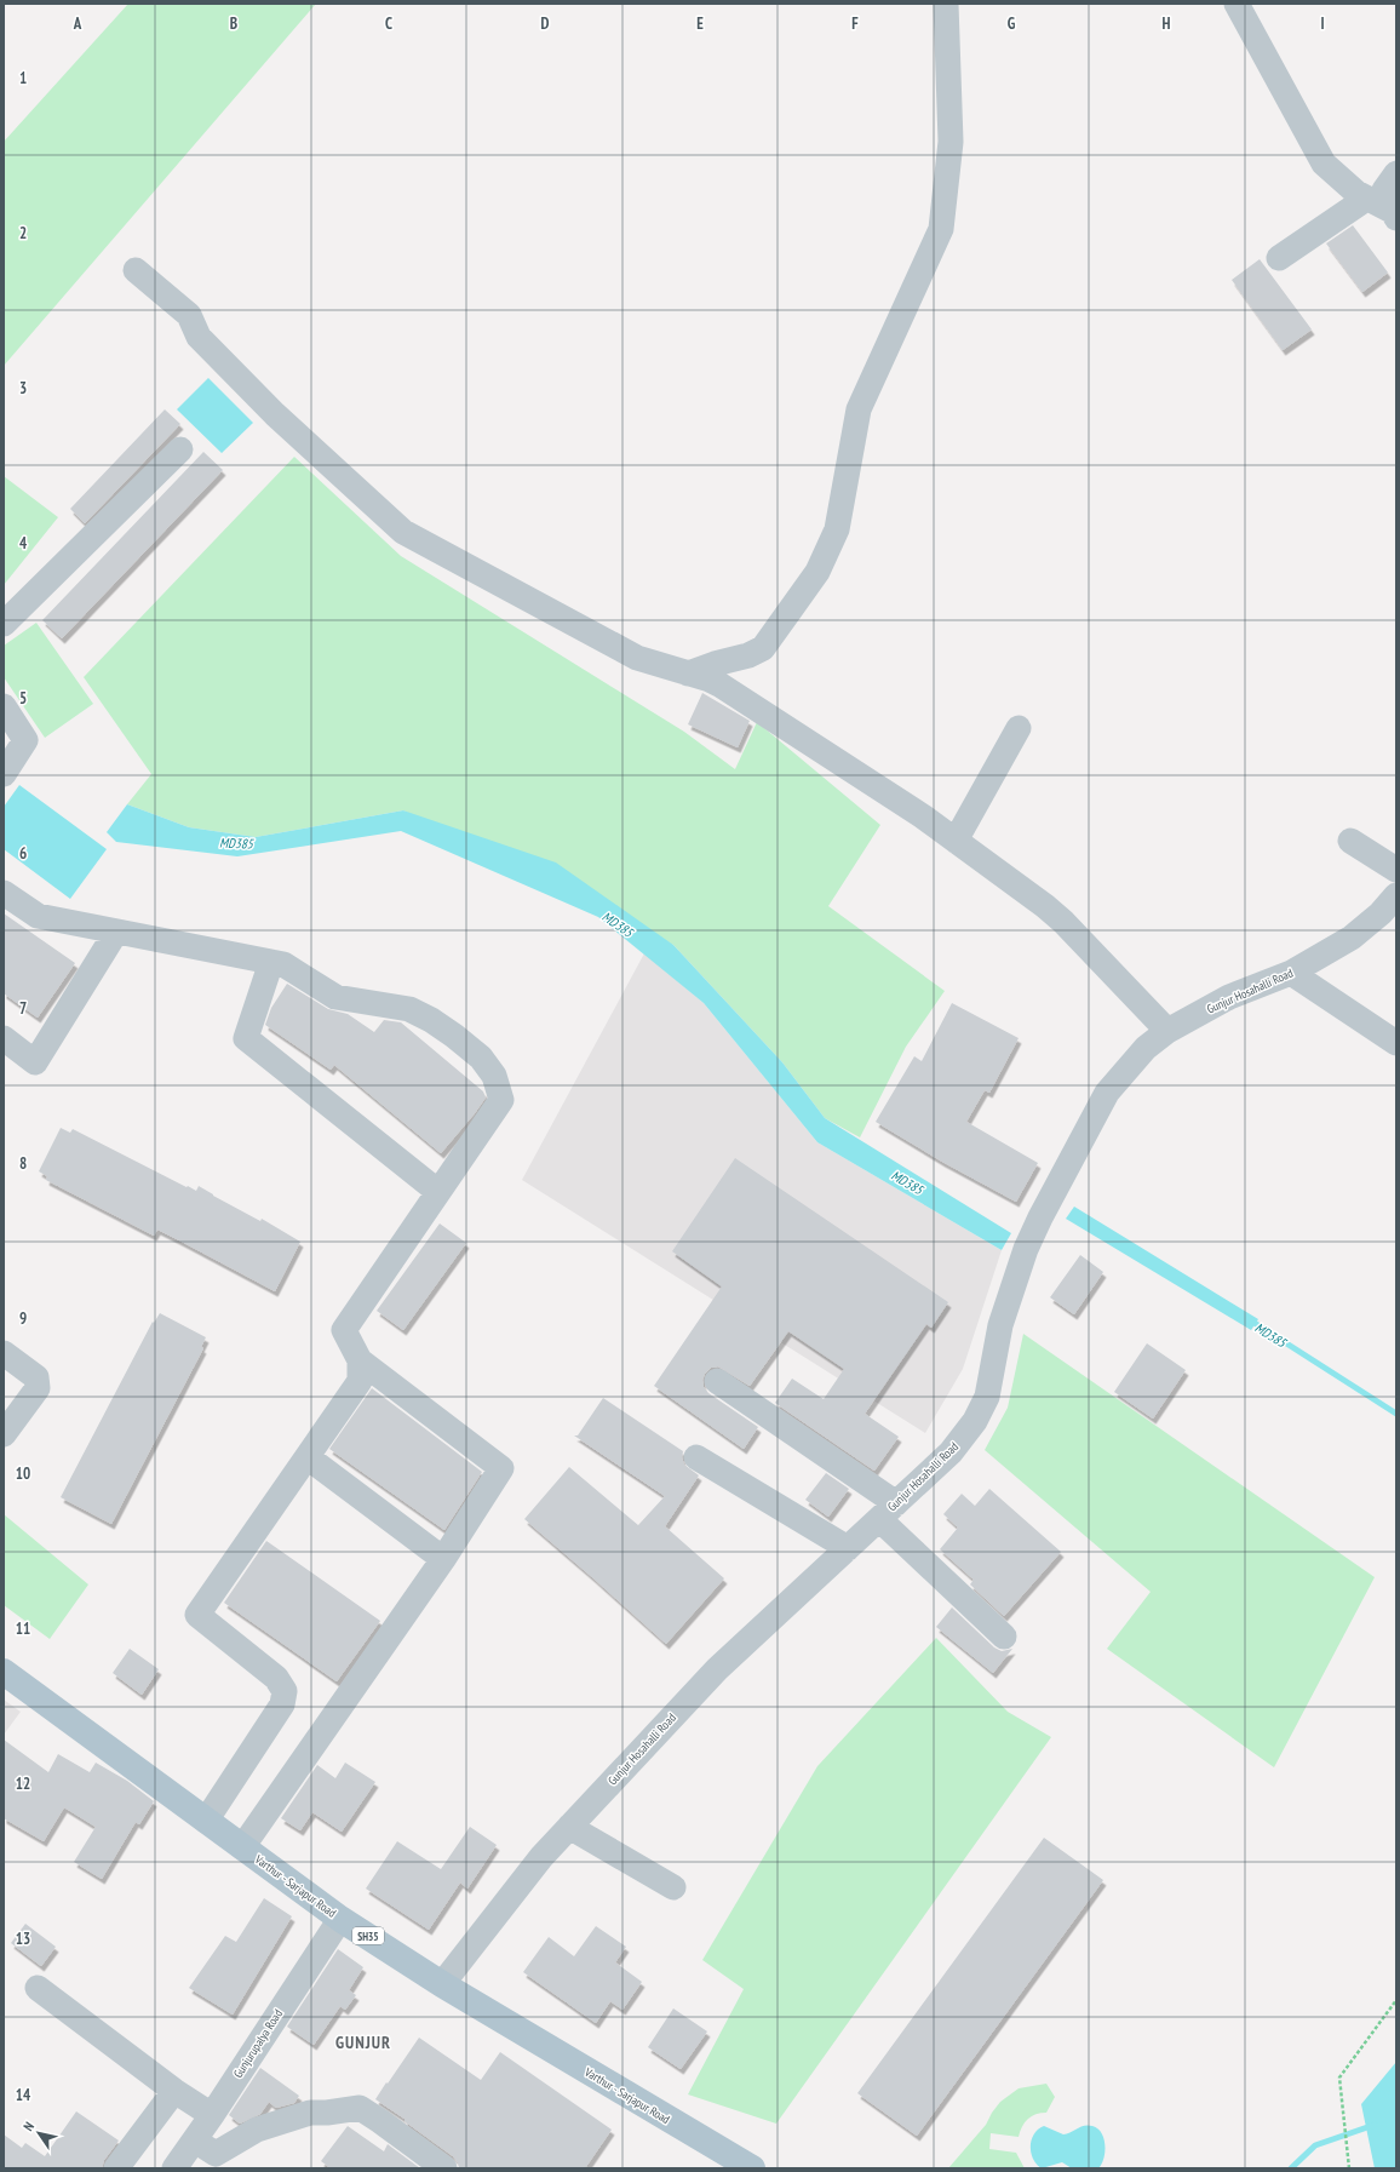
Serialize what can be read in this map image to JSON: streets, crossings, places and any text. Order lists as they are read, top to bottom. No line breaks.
{"streets":{"main road":["Varthur - Sarjapur Road","SH35"],"street":["Gunjur Hosahalli Road","Gunjurupalya Road"]},"crossings":[["Gunjur Hosahalli Road","Varthur - Sarjapur Road"],["Varthur - Sarjapur Road","Gunjurupalya Road"]],"districts":["GUNJUR"],"water":["MD385"],"north":"top left","grid":{"columns":["A","B","C","D","E","F","G","H","I"],"rows":["1","2","3","4","5","6","7","8","9","10","11","12","13","14"]}}
